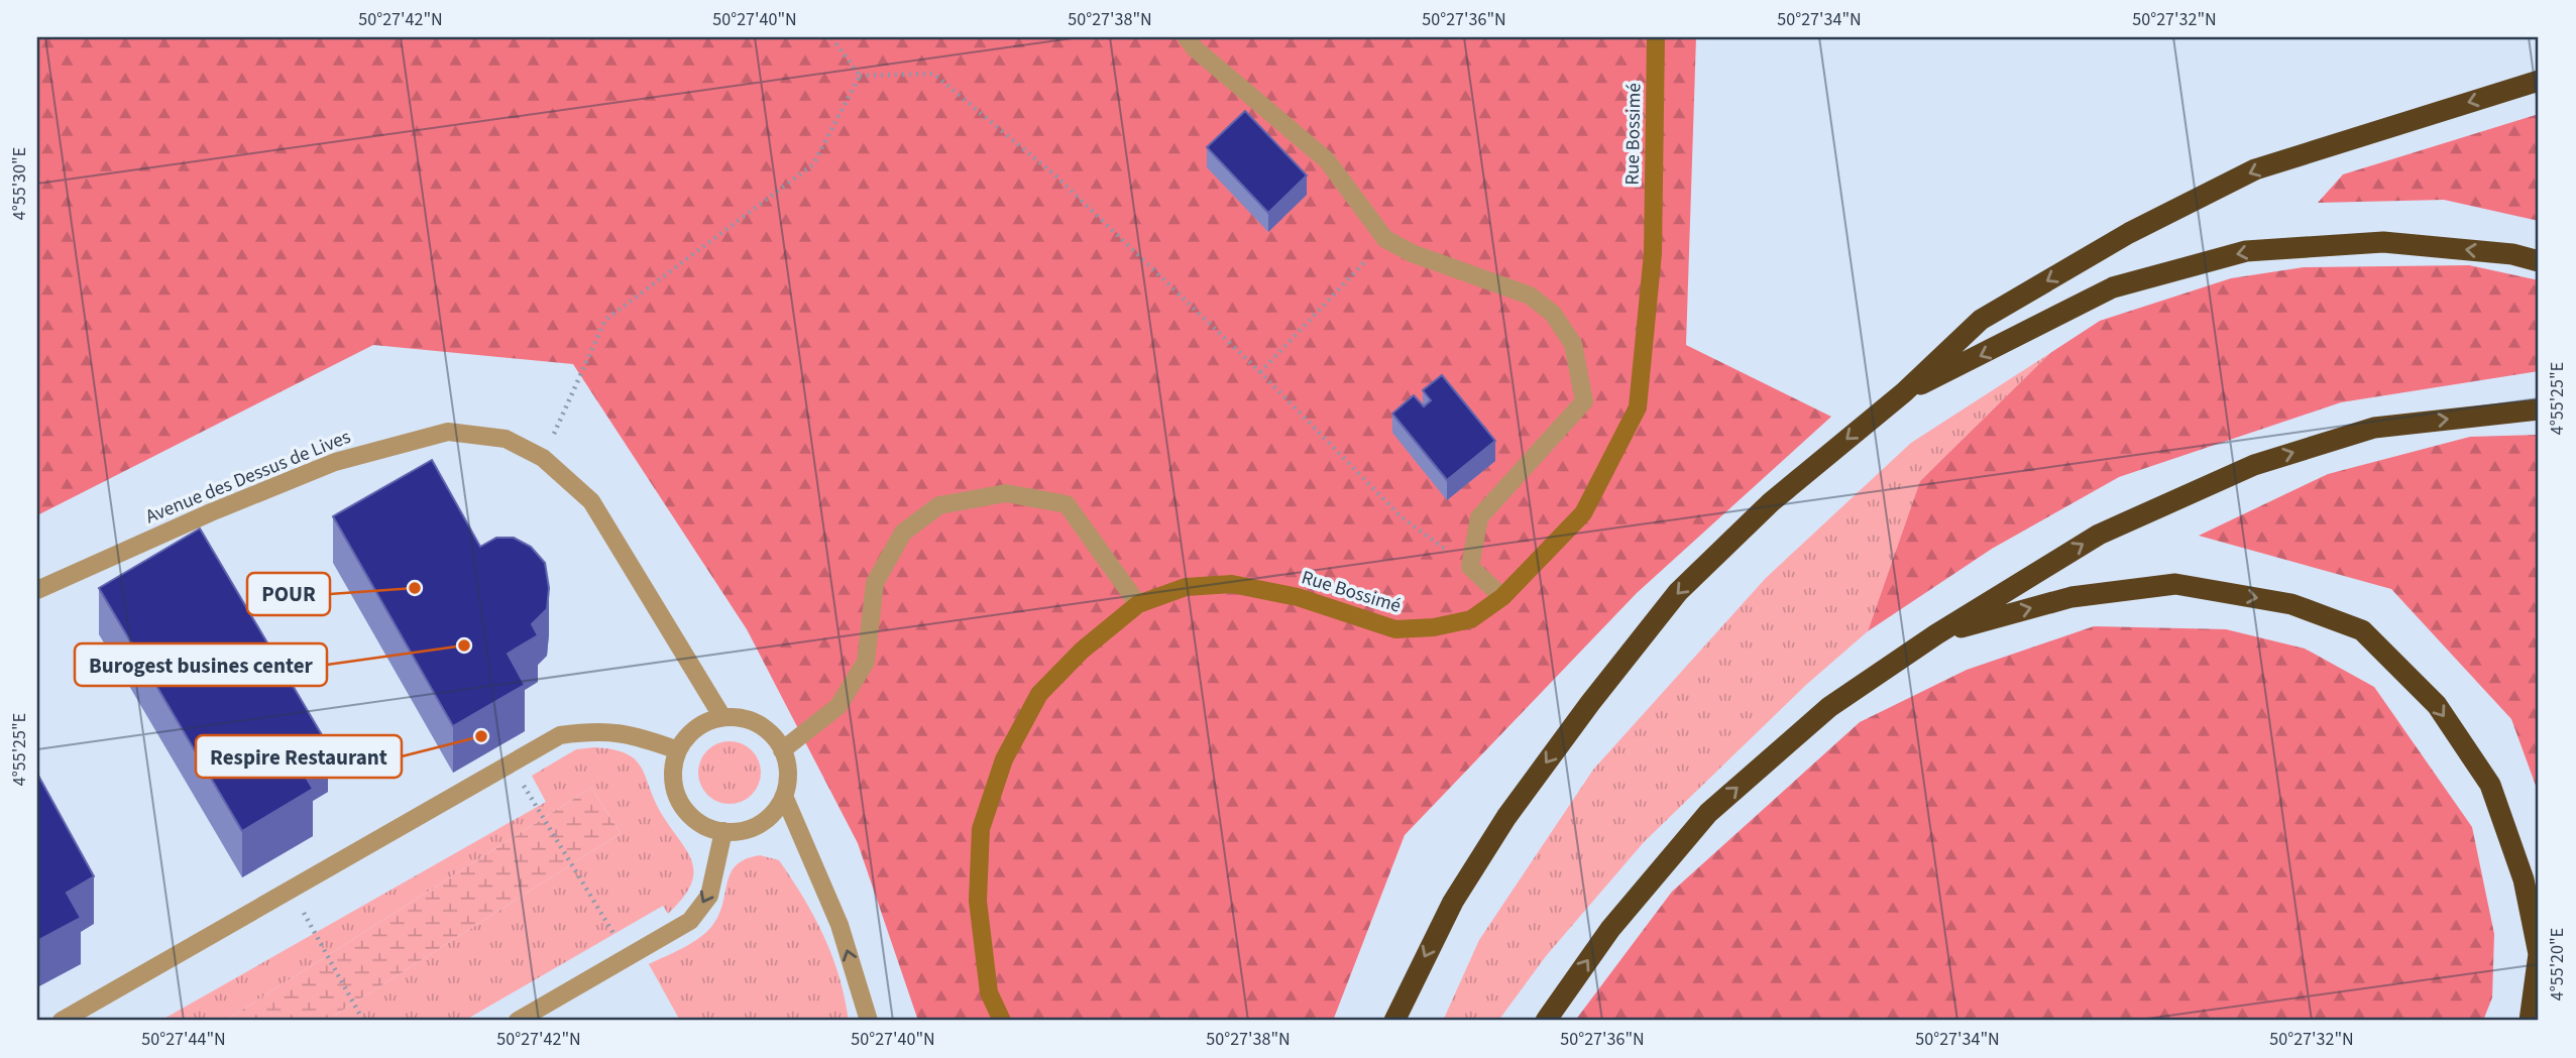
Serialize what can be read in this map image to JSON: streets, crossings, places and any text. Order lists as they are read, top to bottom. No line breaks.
{"streets":{"street":["Rue Bossimé","Avenue des Dessus de Lives"]},"places":["POUR","Burogest busines center","Respire Restaurant"],"coordinates":["50°27'42\"N","50°27'40\"N","50°27'38\"N","50°27'36\"N","50°27'34\"N","50°27'32\"N","4°55'30\"E","4°55'25\"E","4°55'20\"E","50°27'44\"N"]}
